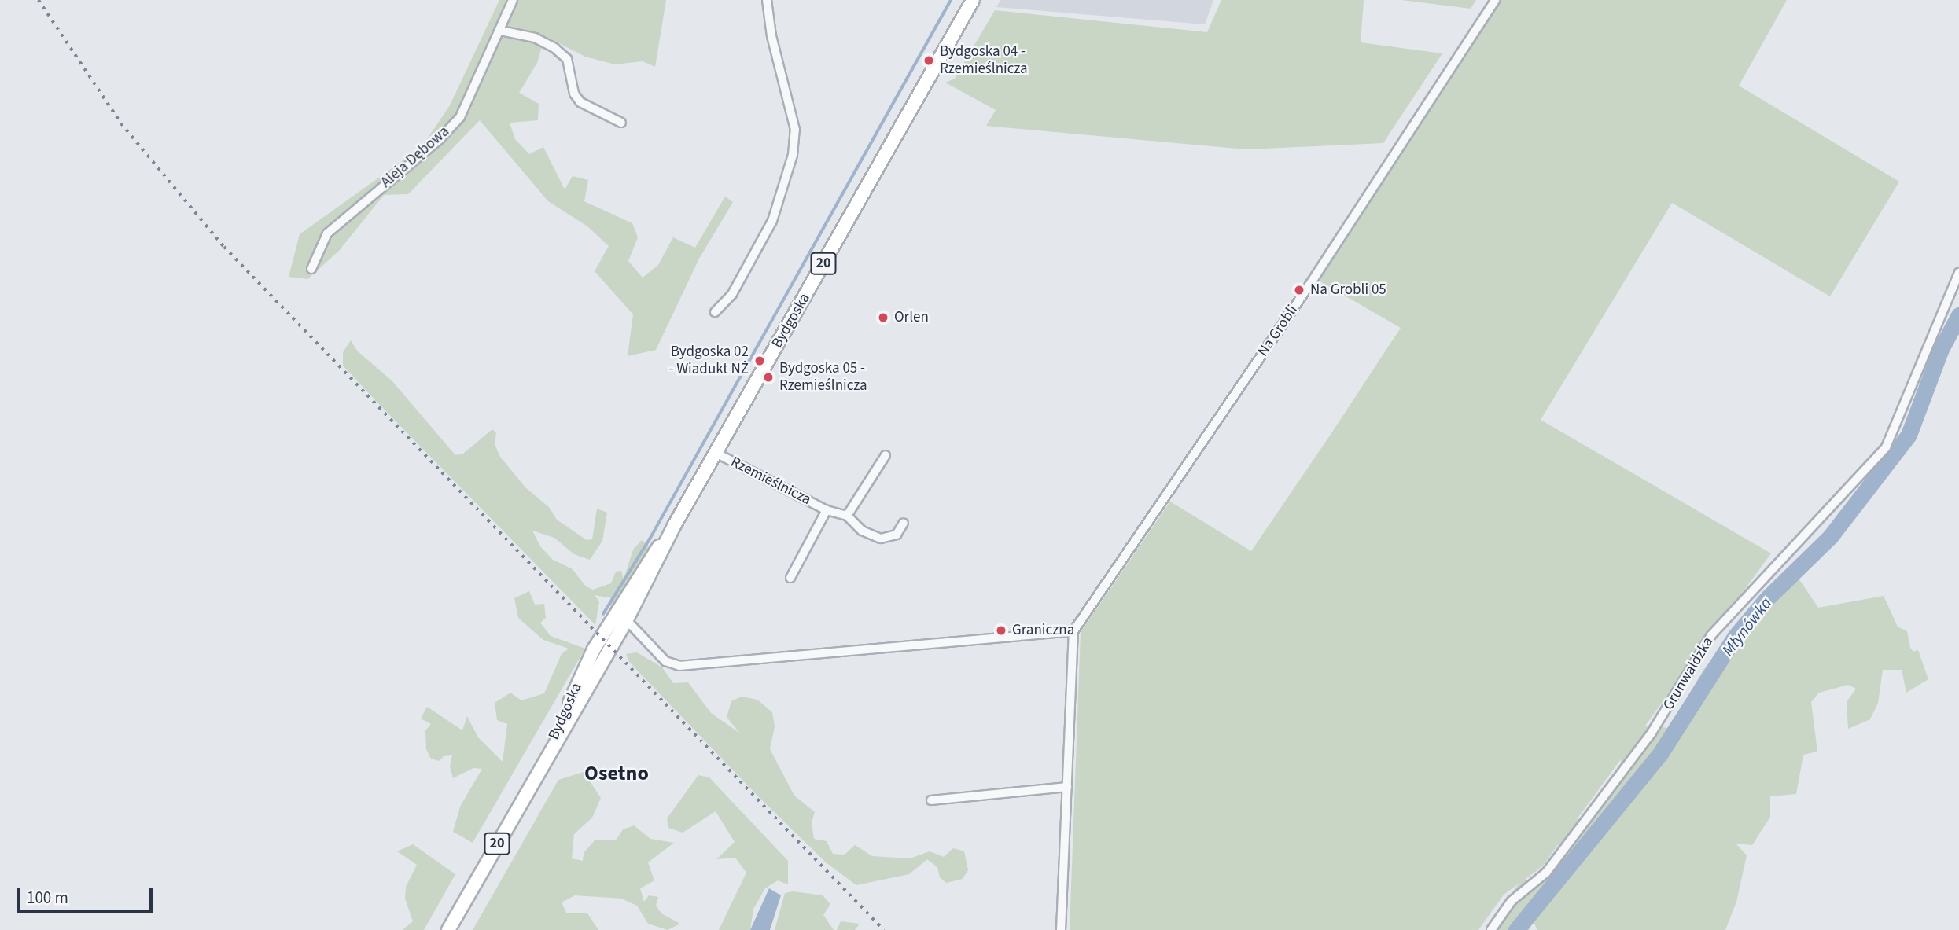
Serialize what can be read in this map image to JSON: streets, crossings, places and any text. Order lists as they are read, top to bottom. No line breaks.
{"streets":{"main road":["20","Bydgoska"],"street":["Aleja Dębowa","Na Grobli","Rzemieślnicza","Grunwaldzka"]},"crossings":[["Bydgoska","Rzemieślnicza"]],"districts":["Osetno"],"water":["Młynówka"],"places":["Bydgoska 04 - Rzemieślnicza","Na Grobli 05","Orlen","Bydgoska 02 - Wiadukt NŻ","Bydgoska 05 - Rzemieślnicza","Graniczna"],"scale_bar":"100 m"}
